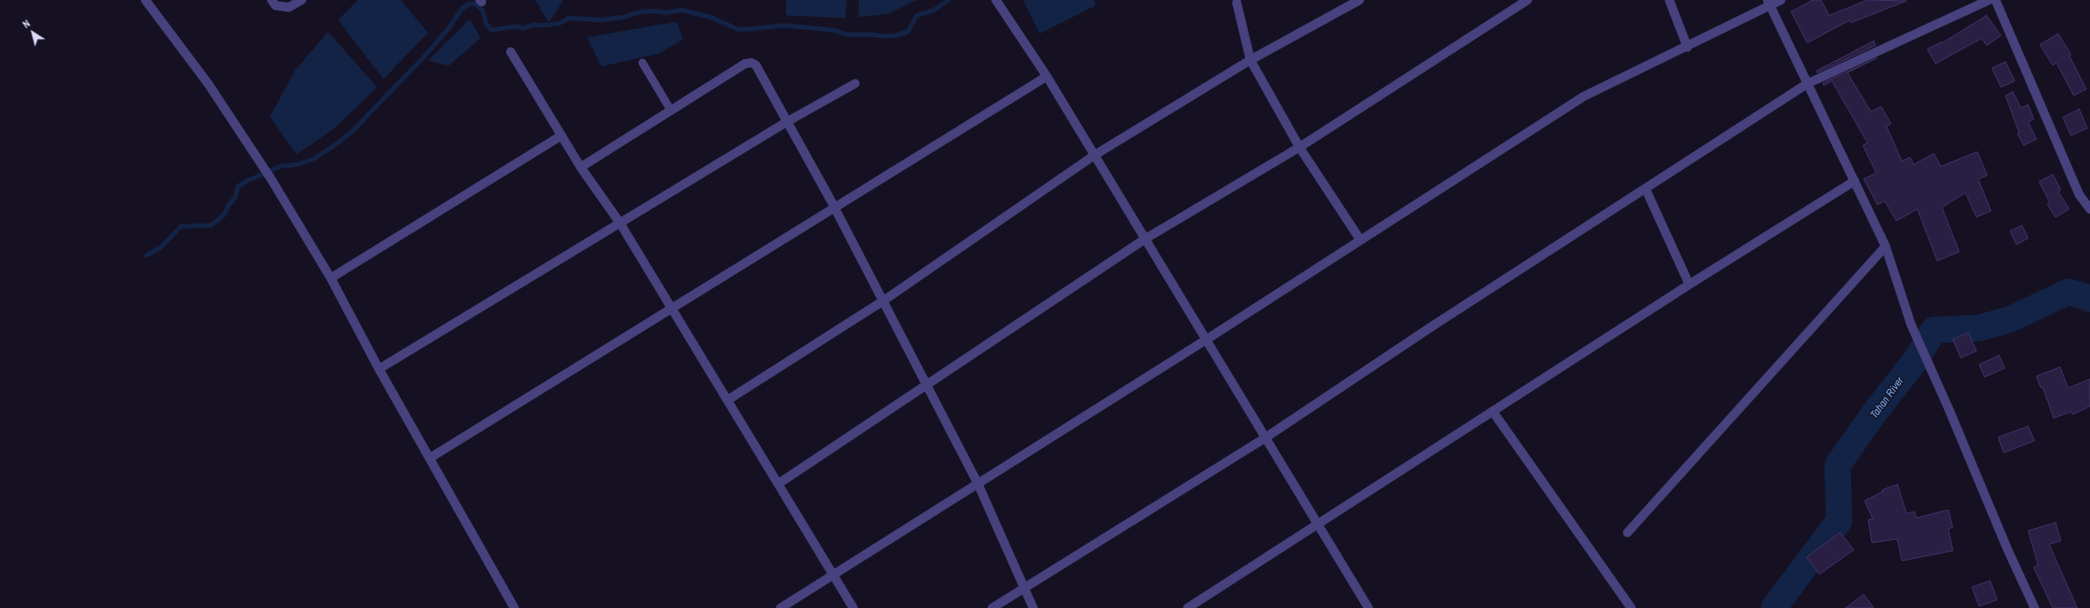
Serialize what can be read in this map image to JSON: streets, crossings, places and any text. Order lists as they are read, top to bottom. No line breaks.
{"water":["Tahan River"],"north":"top left"}
